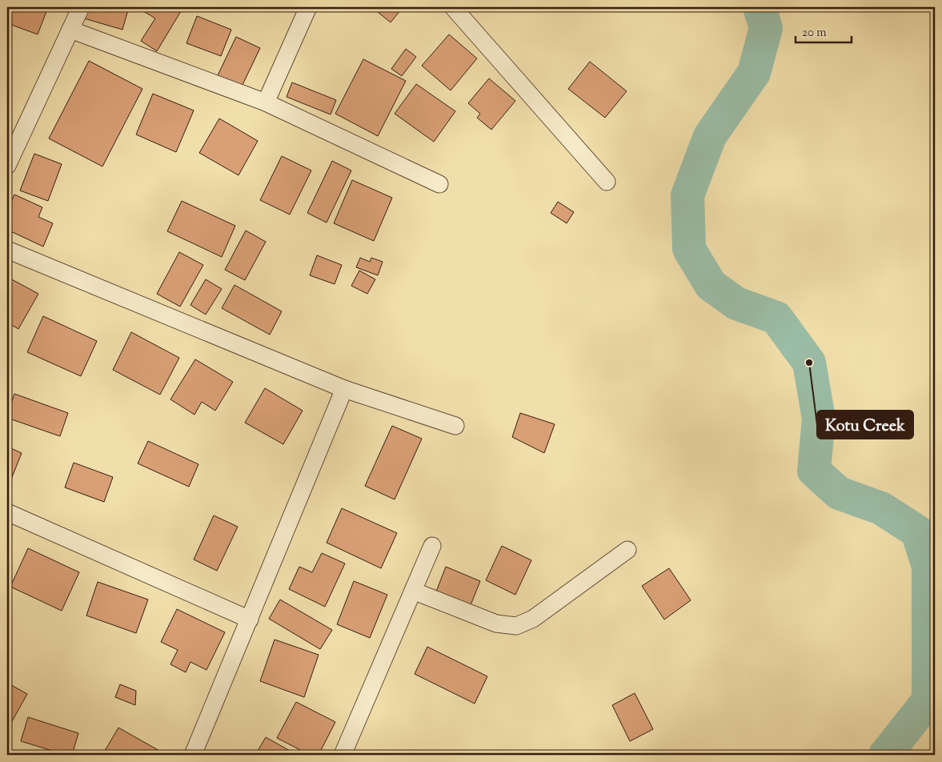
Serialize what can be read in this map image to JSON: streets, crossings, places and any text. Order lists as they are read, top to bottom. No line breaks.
{"places":["Kotu Creek"],"scale_bar":"20 m"}
